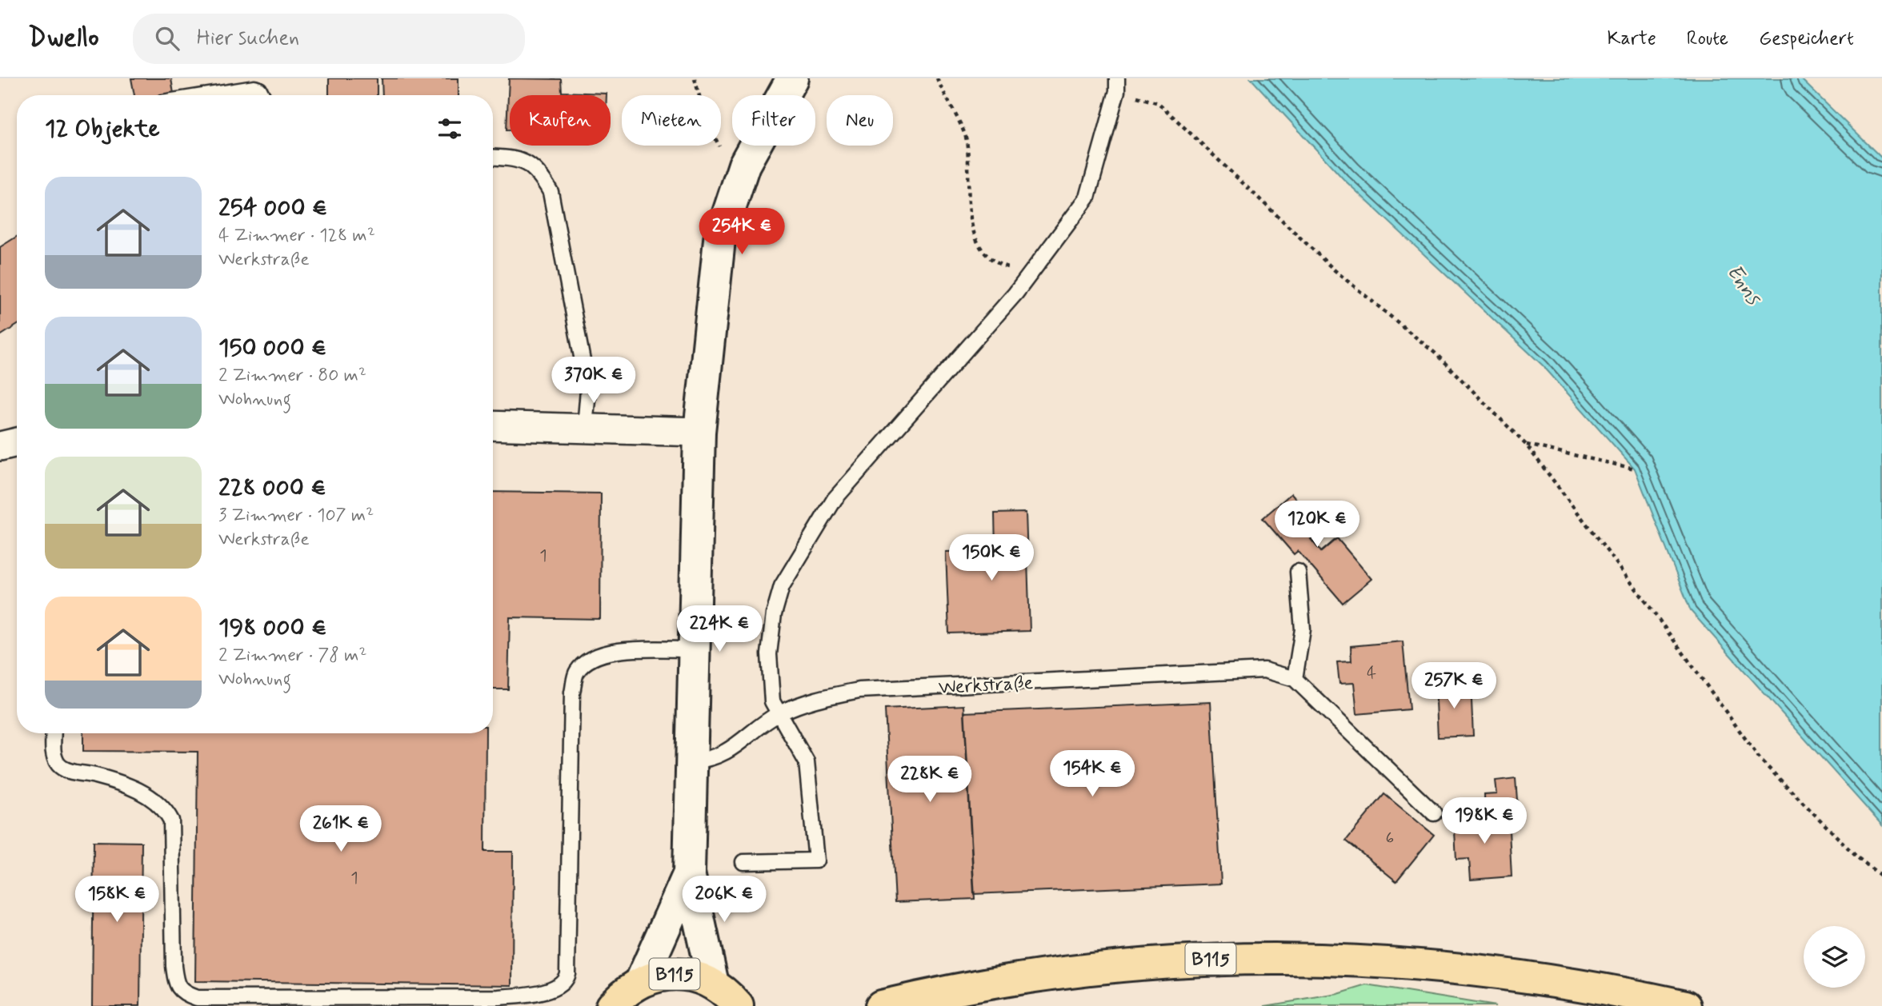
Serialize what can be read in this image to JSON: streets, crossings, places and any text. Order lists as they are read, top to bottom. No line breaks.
{"streets":{"main road":["B115"],"lane":["Werkstraße"]},"water":["Enns"],"house_numbers":["1","4","6","1"],"page":{"header":"Dwello","search":"Hier suchen","nav":["Karte","Route","Gespeichert"],"chip":["Kaufen","Mieten","Filter","Neu"],"heading":"12 Objekte","list":[{"name":"254 000 €","note":"4 Zimmer · 128 m² · Werkstraße"},{"name":"150 000 €","note":"2 Zimmer · 80 m² · Wohnung"},{"name":"228 000 €","note":"3 Zimmer · 107 m² · Werkstraße"},{"name":"198 000 €","note":"2 Zimmer · 78 m² · Wohnung"}],"price":["254K €","370K €","120K €","150K €","224K €","257K €","154K €","228K €","198K €","261K €","158K €","206K €"]}}
